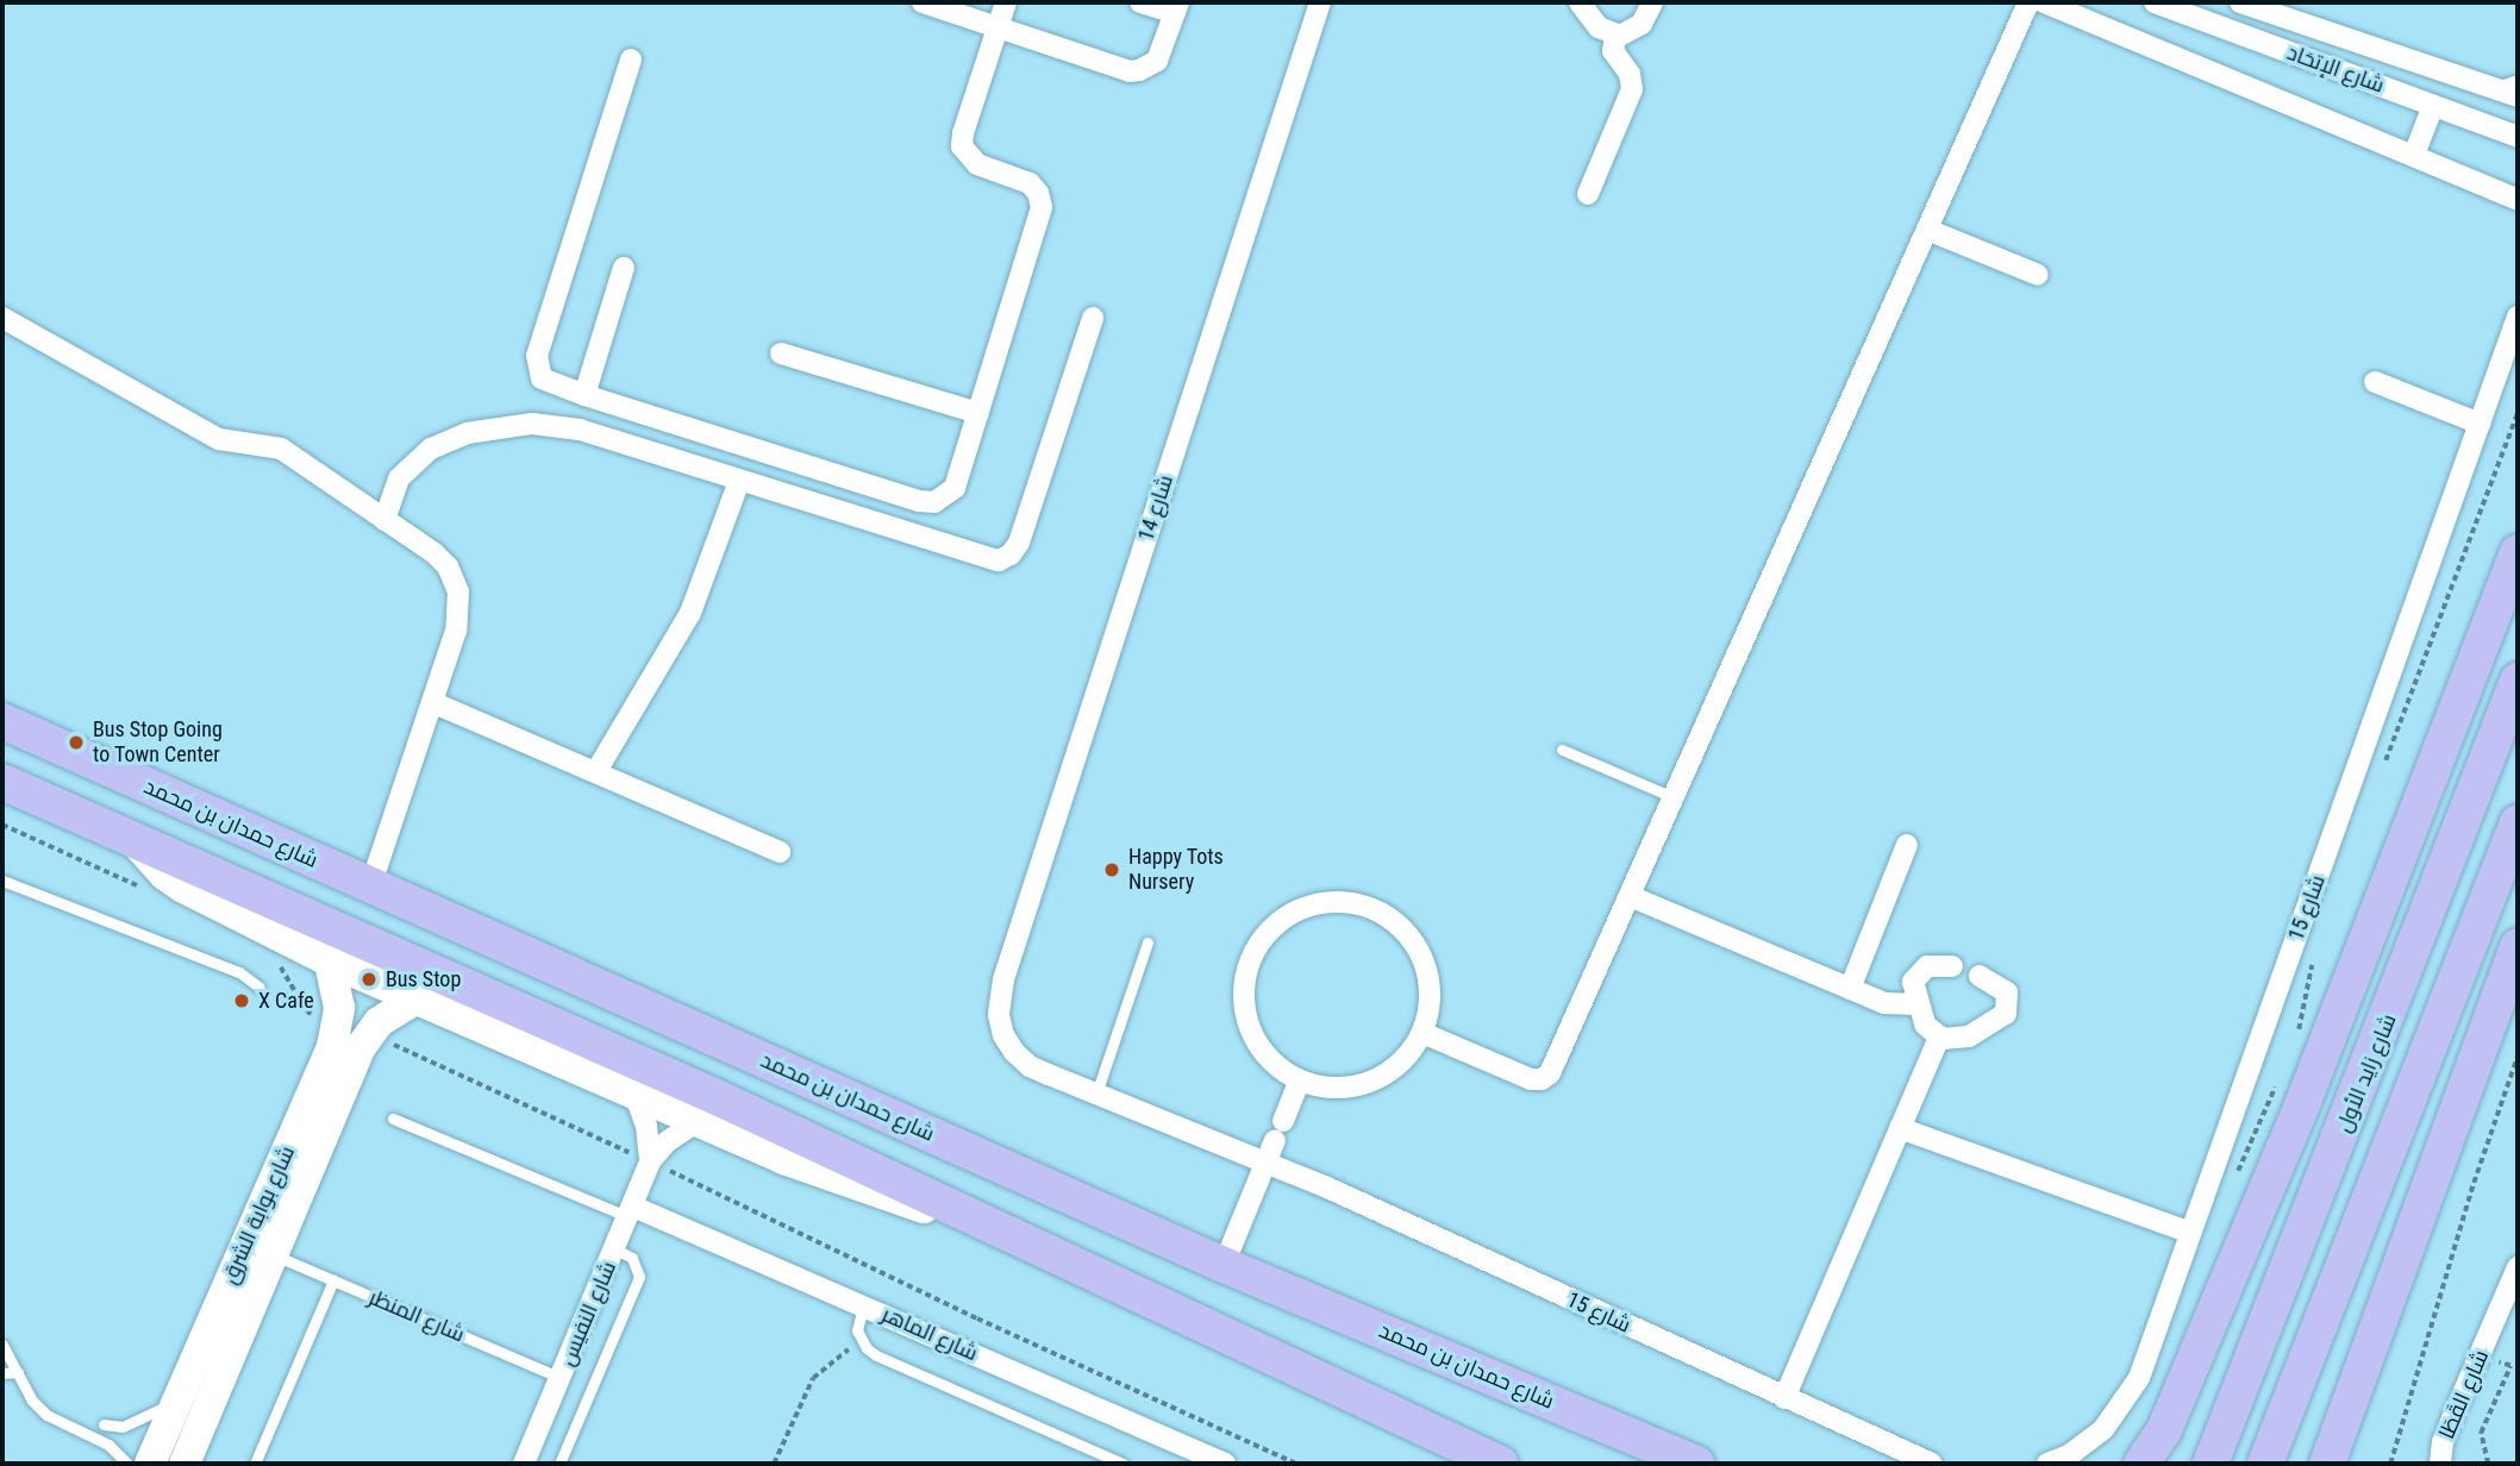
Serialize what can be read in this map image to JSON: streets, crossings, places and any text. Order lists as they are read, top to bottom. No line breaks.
{"streets":{"main road":["شارع حمدان بن محمد","شارع زايد الأول"],"street":["شارع الإتحَاد","شارع 14","شارع 15","شارع بوابة الشرق","شارع النفيس","شارع الماهر","شارع القَطَا"],"lane":["شارع المنظر"]},"crossings":[["شارع 14","شارع 15"],["شارع بوابة الشرق","شارع المنظر"],["شارع النفيس","شارع المنظر"],["شارع النفيس","شارع الماهر"]],"places":["Bus Stop Going to Town Center","Happy Tots Nursery","Bus Stop","X Cafe"]}
